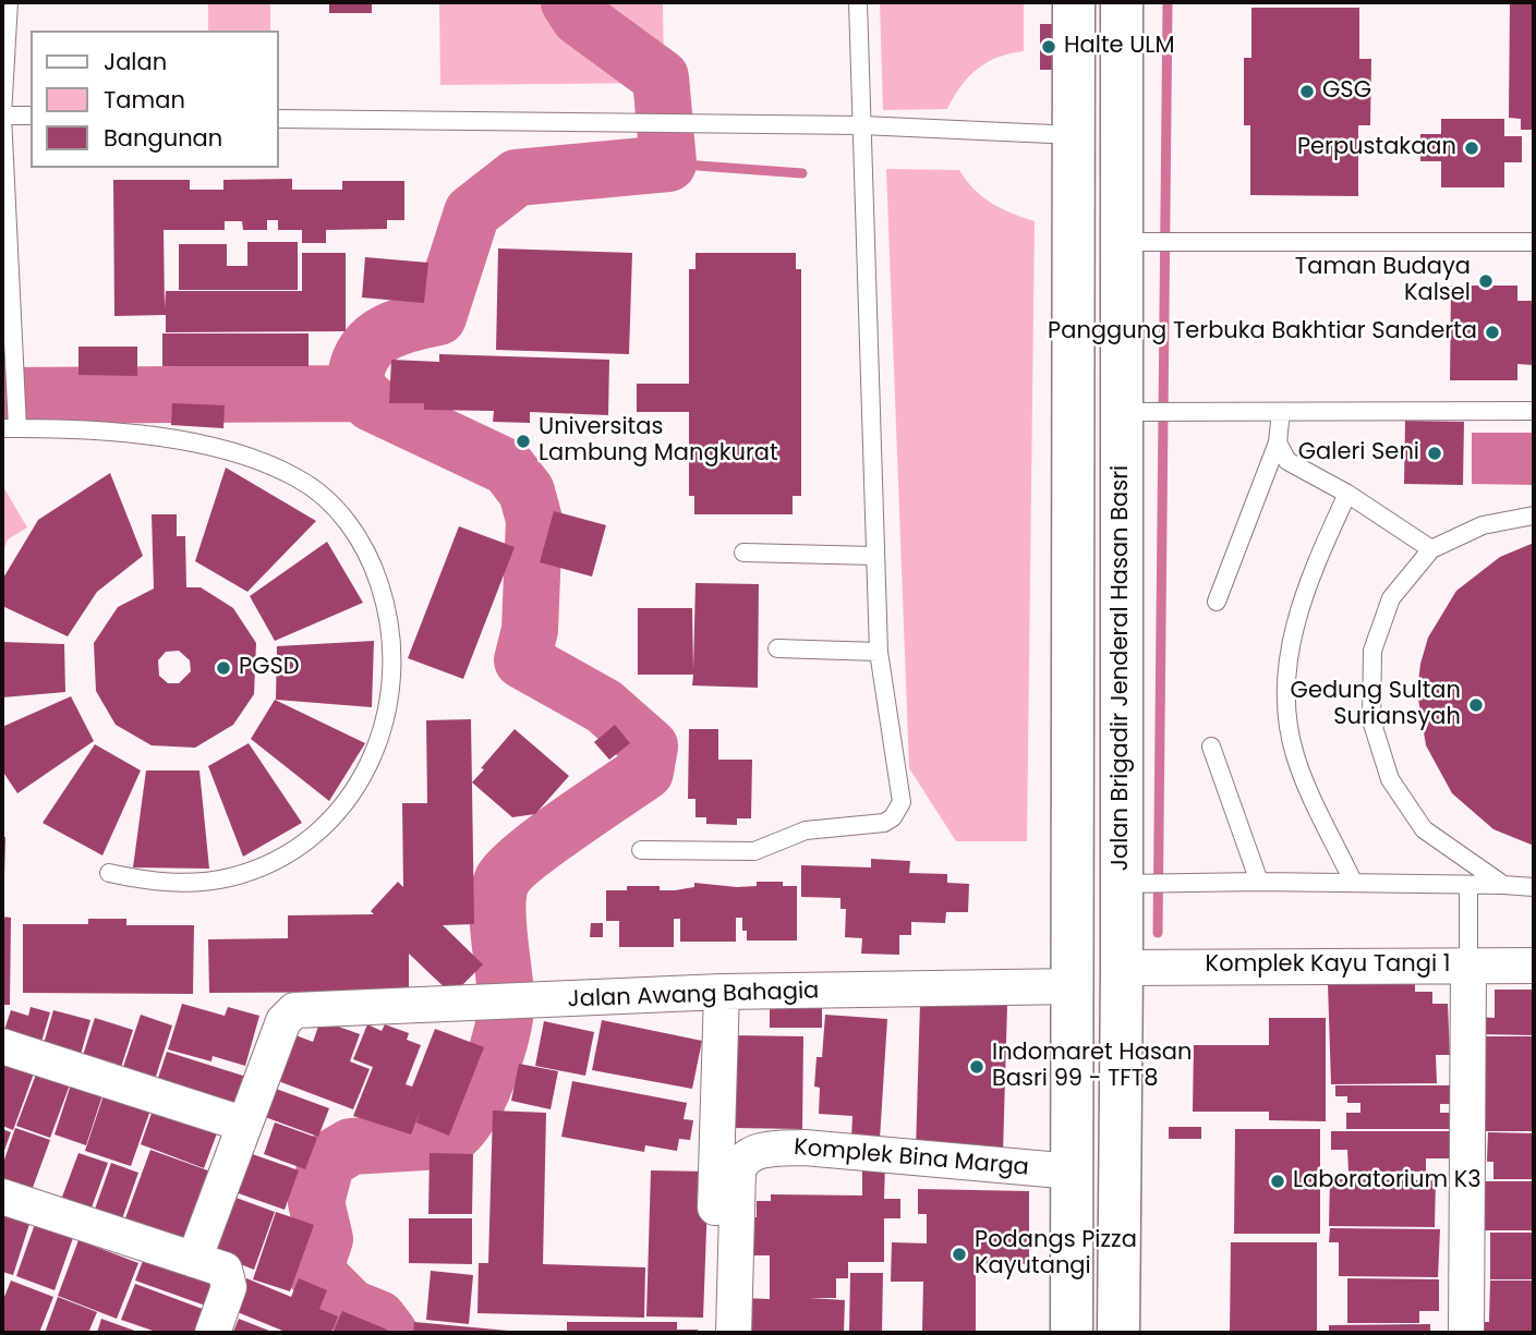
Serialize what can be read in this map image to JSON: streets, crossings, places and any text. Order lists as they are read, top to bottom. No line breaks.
{"streets":{"highway":["Jalan Brigadir Jenderal Hasan Basri"],"street":["Komplek Kayu Tangi 1","Jalan Awang Bahagia","Komplek Bina Marga"]},"crossings":[["Jalan Brigadir Jenderal Hasan Basri","Komplek Kayu Tangi 1"],["Jalan Brigadir Jenderal Hasan Basri","Jalan Awang Bahagia"],["Jalan Brigadir Jenderal Hasan Basri","Komplek Bina Marga"]],"places":["Halte ULM","GSG","Perpustakaan","Taman Budaya Kalsel","Panggung Terbuka Bakhtiar Sanderta","Universitas Lambung Mangkurat","Galeri Seni","PGSD","Gedung Sultan Suriansyah","Indomaret Hasan Basri 99 - TFT8","Laboratorium K3","Podangs Pizza Kayutangi"],"legend":["Jalan","Taman","Bangunan"]}
